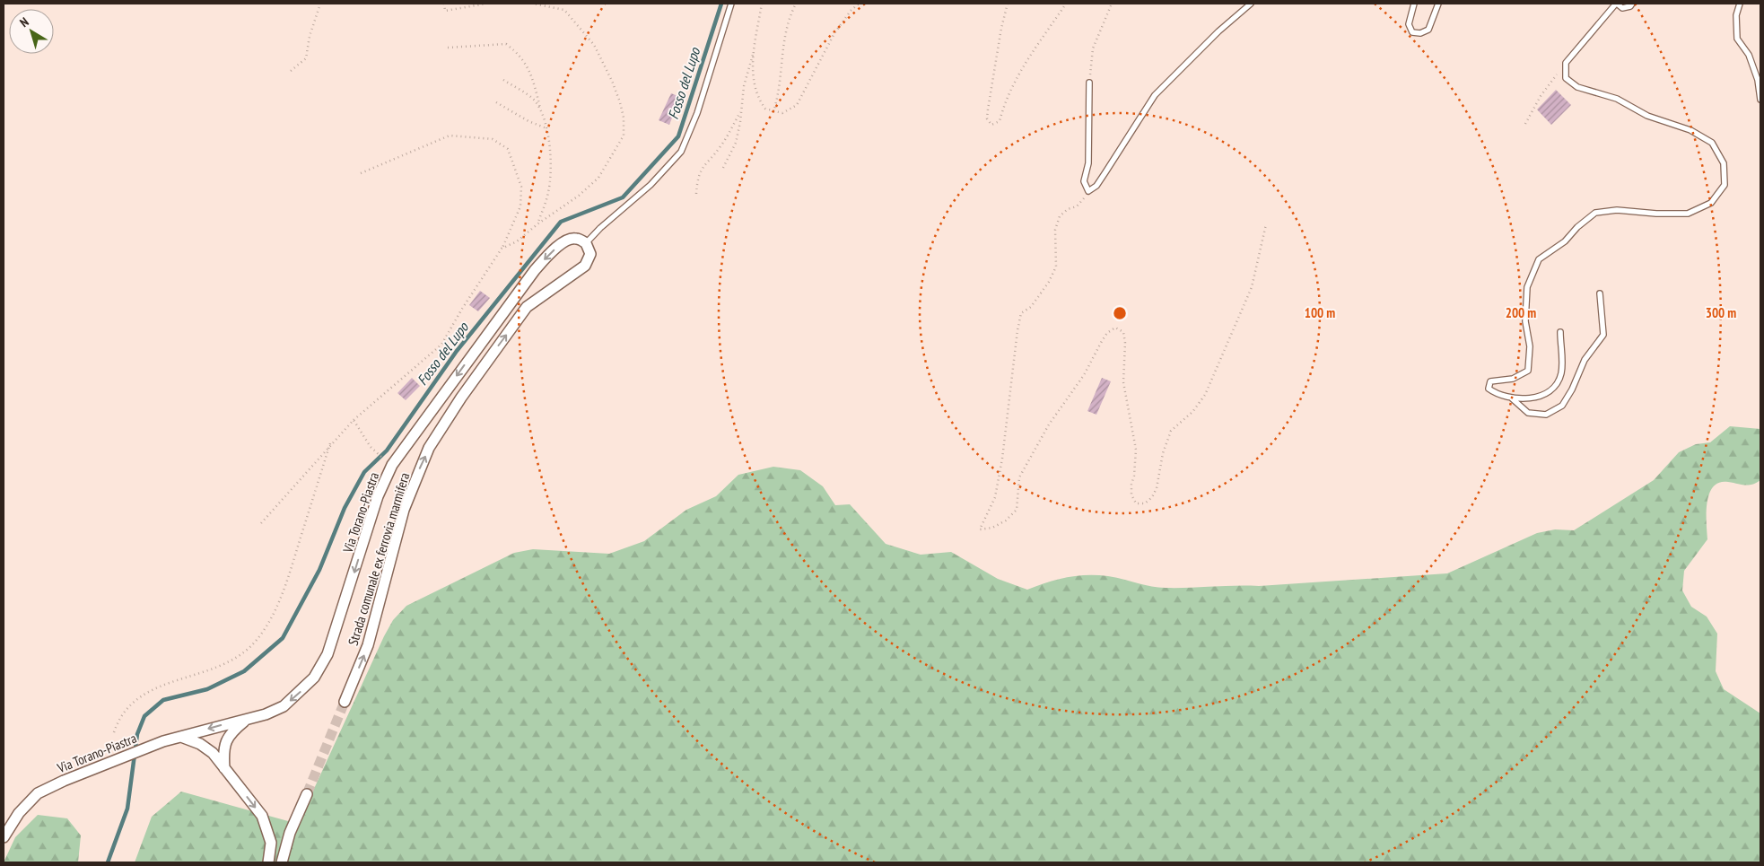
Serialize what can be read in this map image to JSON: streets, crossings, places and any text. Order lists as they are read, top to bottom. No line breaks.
{"streets":{"street":["Via Torano-Piastra","Strada comunale ex ferrovia marmifera"]},"crossings":[["Via Torano-Piastra","Strada comunale ex ferrovia marmifera"]],"one_way":["Via Torano-Piastra","Strada comunale ex ferrovia marmifera"],"water":["Fosso del Lupo"],"north":"top left","rings":["100 m","200 m","300 m"]}
